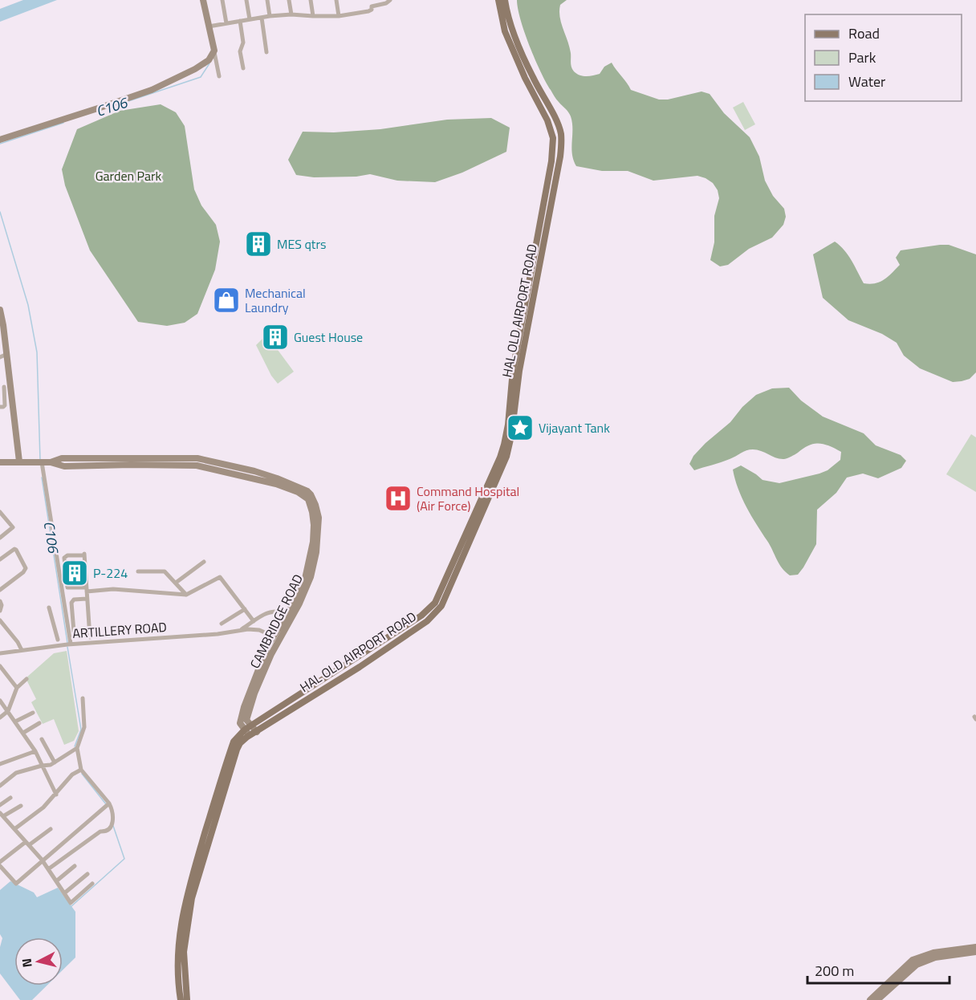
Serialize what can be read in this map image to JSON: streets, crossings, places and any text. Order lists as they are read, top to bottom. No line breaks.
{"streets":{"main road":["HAL OLD AIRPORT ROAD"],"street":["CAMBRIDGE ROAD","ARTILLERY ROAD"]},"crossings":[["HAL OLD AIRPORT ROAD","CAMBRIDGE ROAD"],["CAMBRIDGE ROAD","ARTILLERY ROAD"]],"water":["C106"],"parks":["Garden Park"],"places":{"building":["MES qtrs","Guest House","P-224"],"shop":["Mechanical Laundry"],"place":["Vijayant Tank"],"hospital":["Command Hospital (Air Force)"]},"legend":["Road","Park","Water"],"scale_bar":"200 m","north":"left"}
